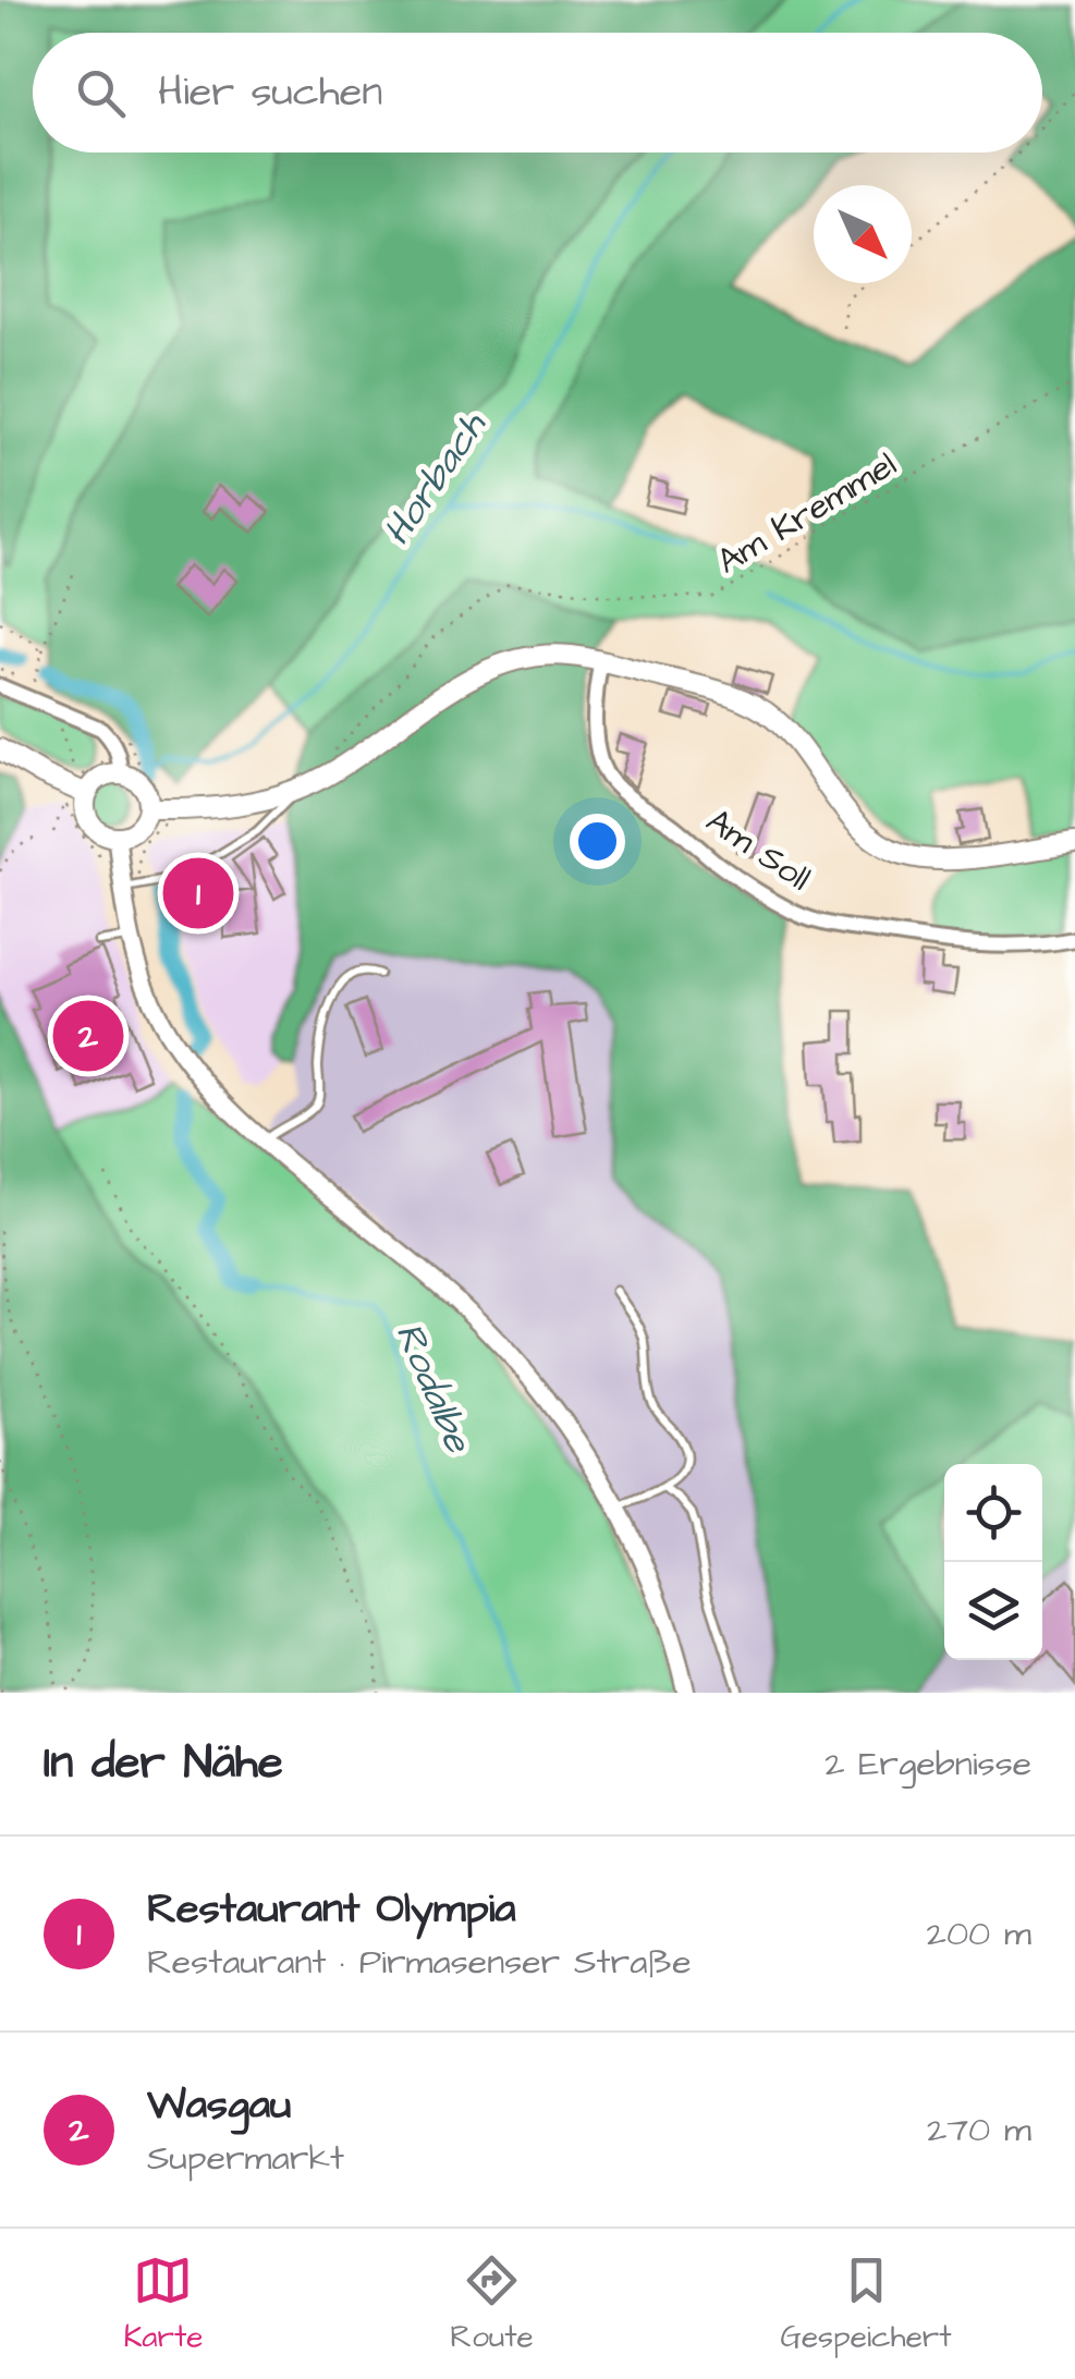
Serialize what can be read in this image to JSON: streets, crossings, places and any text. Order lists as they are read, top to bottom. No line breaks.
{"streets":{"street":["Am Soll"],"path":["Am Kremmel"]},"water":["Horbach","Rodalbe"],"north":"bottom right","page":{"search":"Hier suchen","pins":["1","2"],"heading":["In der Nähe","2 Ergebnisse"],"list":[{"mark":"1","name":"Restaurant Olympia","note":"Restaurant · Pirmasenser Straße","value":"200 m"},{"mark":"2","name":"Wasgau","note":"Supermarkt","value":"270 m"}],"nav":["Karte","Route","Gespeichert"]}}
